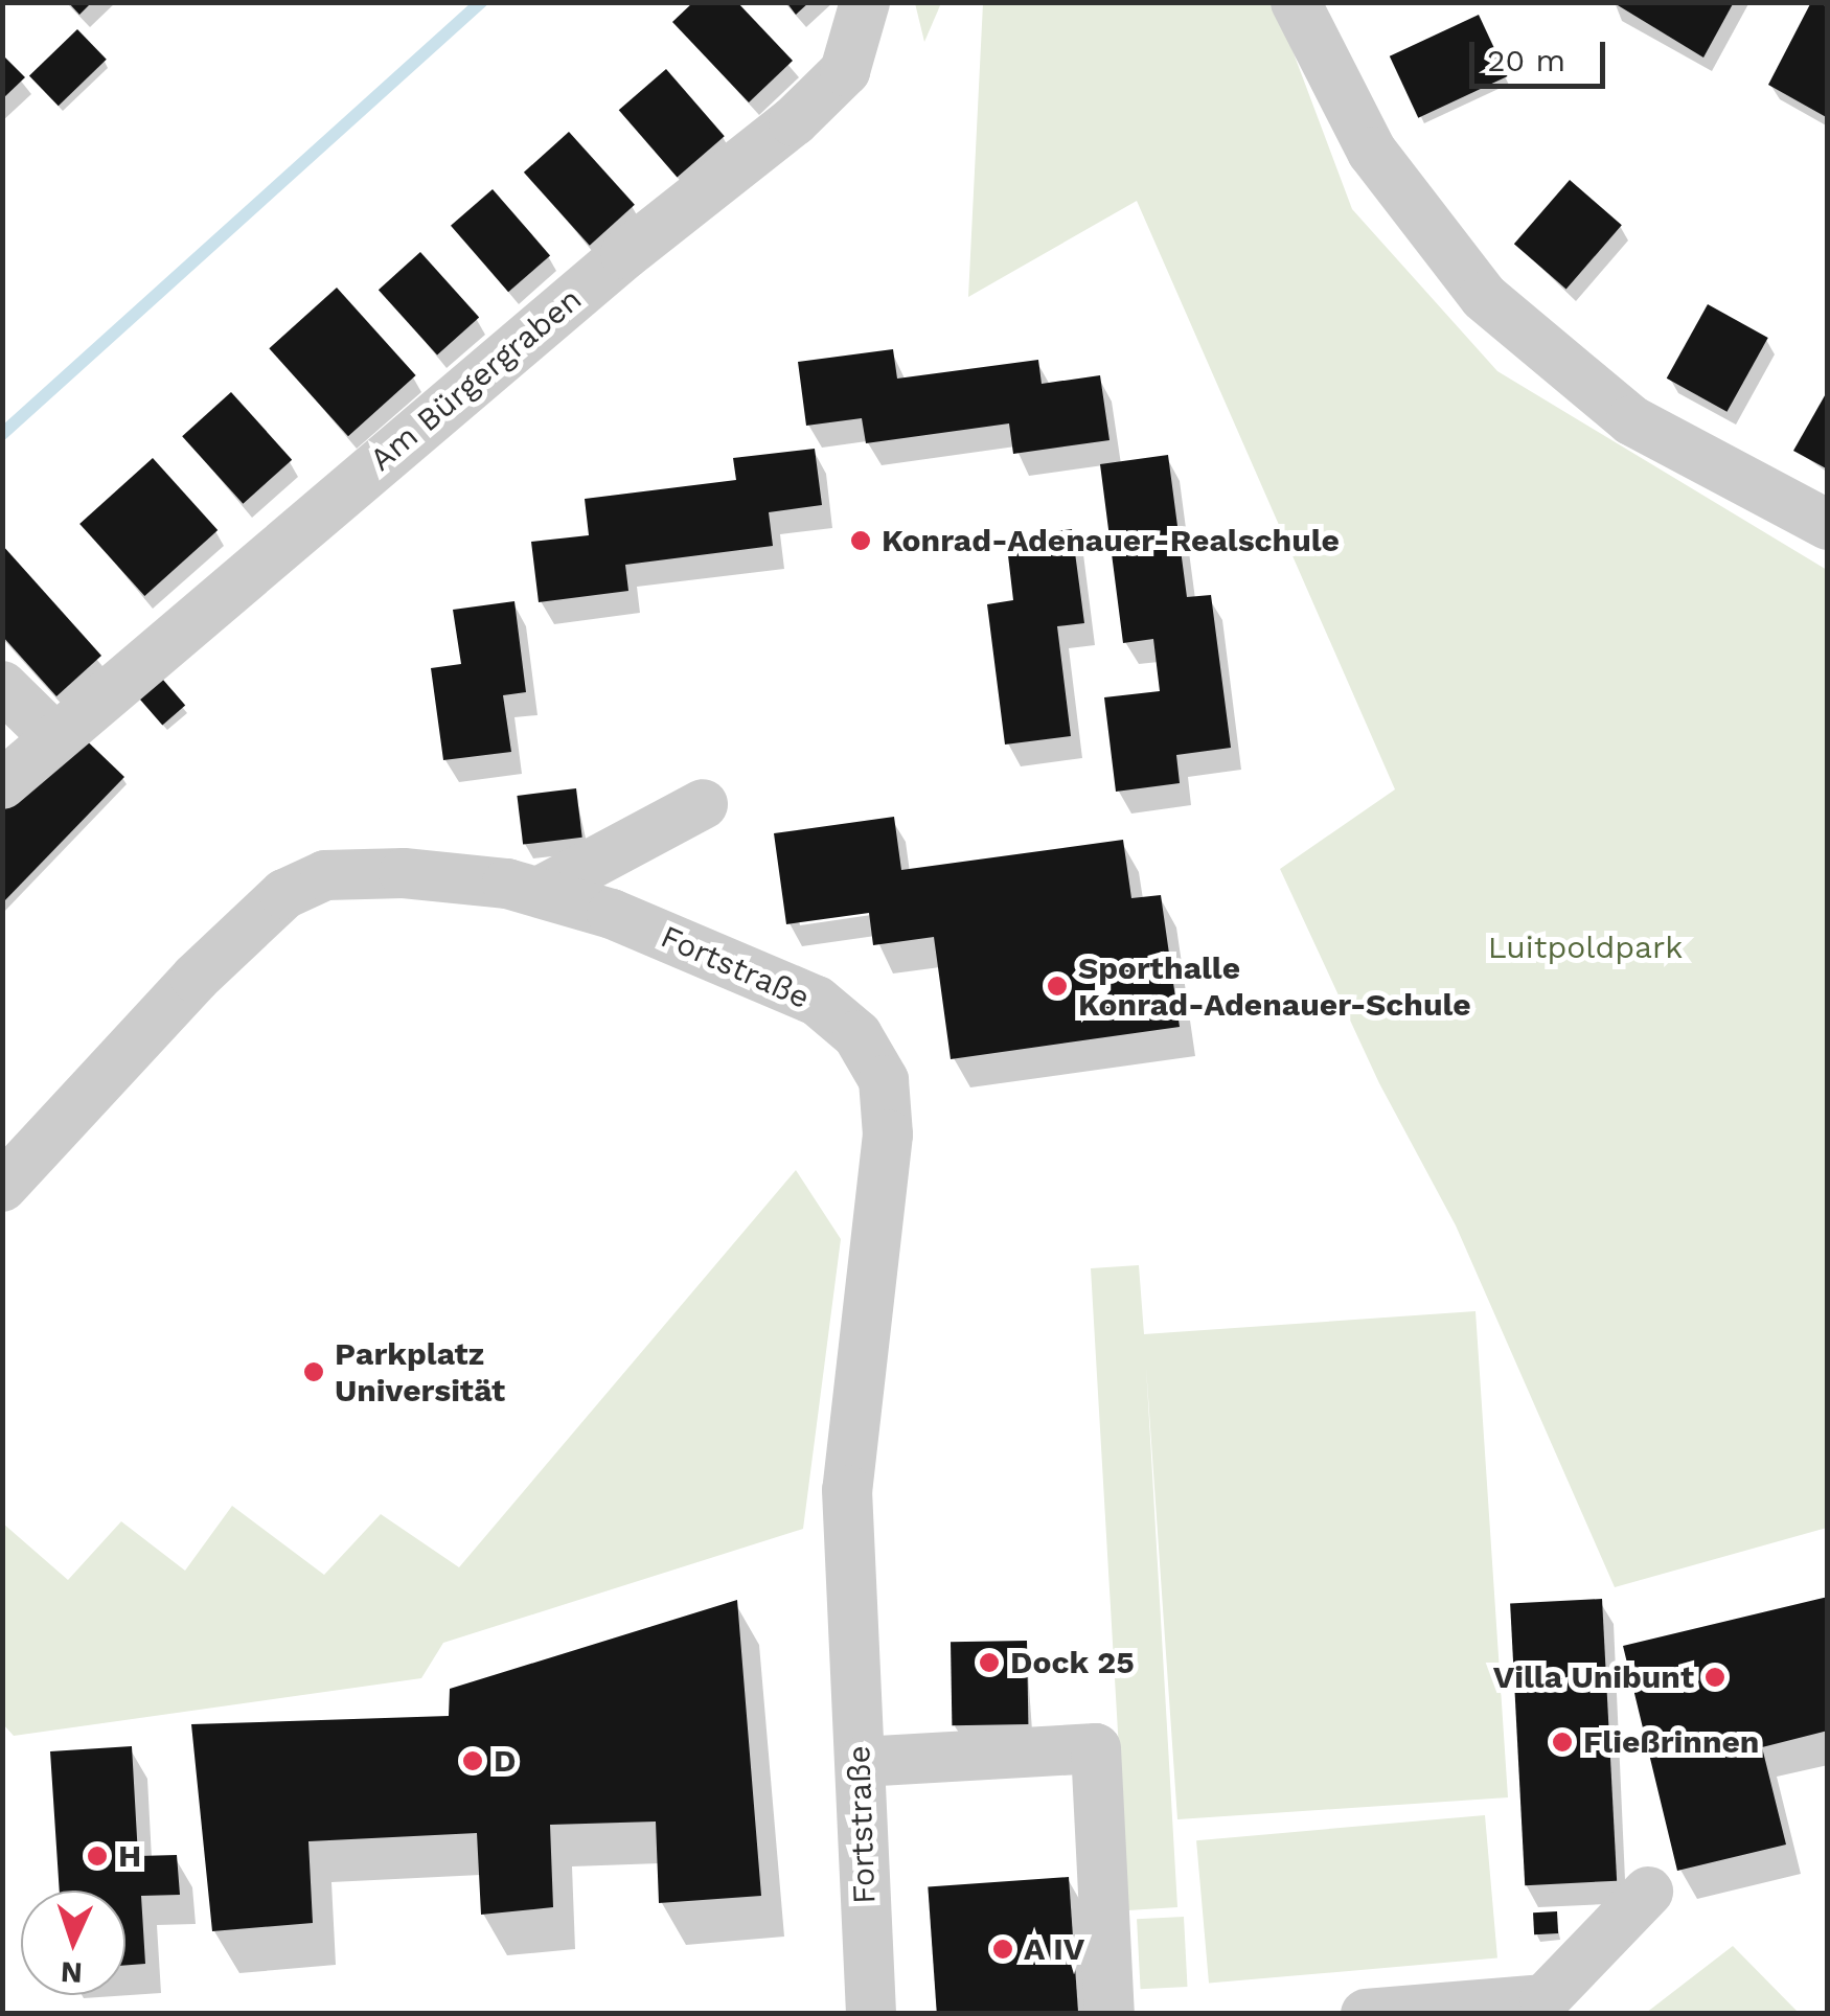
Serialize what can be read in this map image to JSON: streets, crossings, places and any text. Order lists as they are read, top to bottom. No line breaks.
{"streets":{"street":["Am Bürgergraben","Fortstraße"]},"parks":["Luitpoldpark"],"places":["Konrad-Adenauer-Realschule","Sporthalle Konrad-Adenauer-Schule","Parkplatz Universität","Dock 25","Villa Unibunt","Fließrinnen","D","H","A IV"],"scale_bar":"20 m","north":"bottom"}
